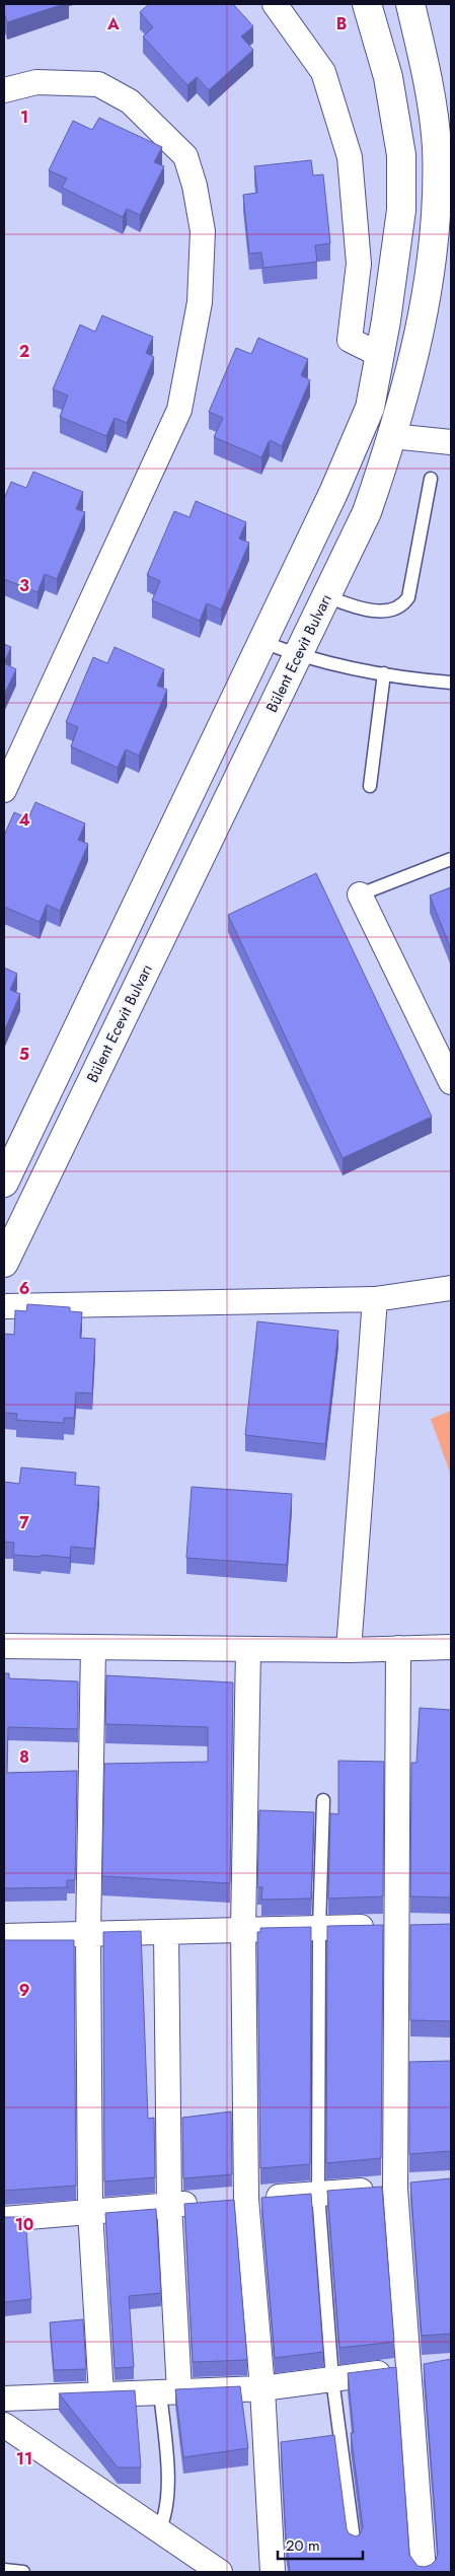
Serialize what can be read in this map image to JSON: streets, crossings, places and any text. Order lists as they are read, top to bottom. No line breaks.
{"streets":{"street":["Bülent Ecevit Bulvarı"]},"scale_bar":"20 m","grid":{"columns":["A","B"],"rows":["1","2","3","4","5","6","7","8","9","10","11"]}}
